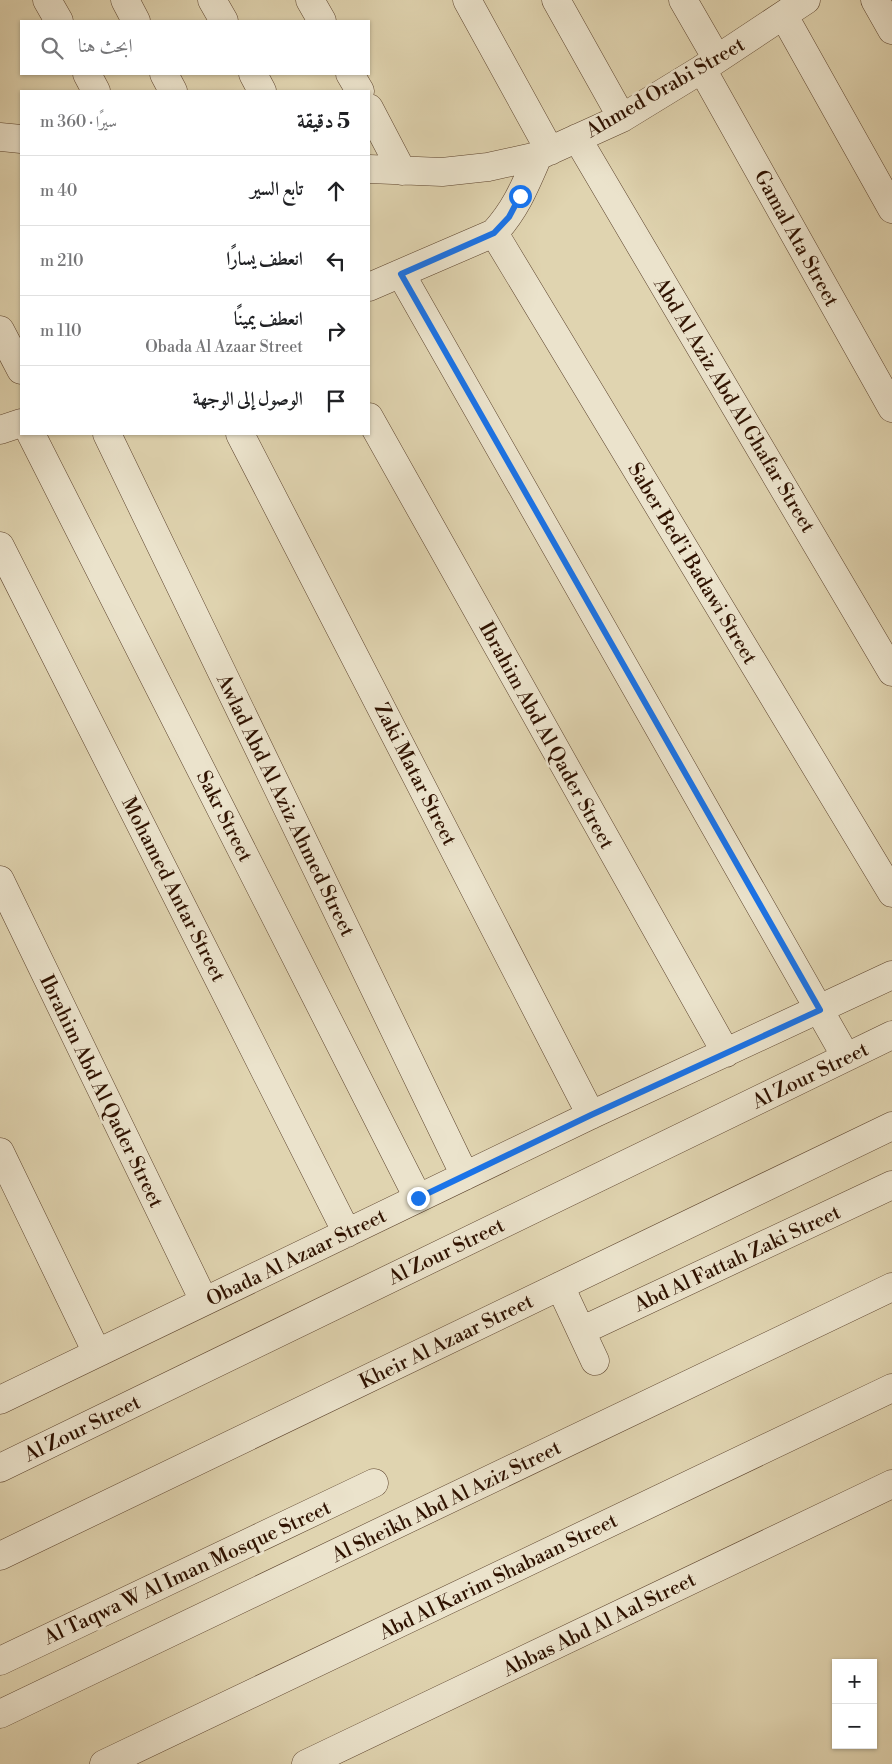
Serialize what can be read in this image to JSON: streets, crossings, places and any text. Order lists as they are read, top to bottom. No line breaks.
{"streets":{"street":["Ahmed Orabi Street","Gamal Ata Street","Abd Al Aziz Abd Al Ghafar Street","Saber Bed'i Badawi Street","Ibrahim Abd Al Qader Street","Zaki Matar Street","Awlad Abd Al Aziz Ahmed Street","Sakr Street","Mohamed Antar Street","Al Zour Street","Obada Al Azaar Street","Abd Al Fattah Zaki Street","Kheir Al Azaar Street","Al Sheikh Abd Al Aziz Street","Al Taqwa W Al Iman Mosque Street","Abd Al Karim Shabaan Street","Abbas Abd Al Aal Street"]},"crossings":[["Ahmed Orabi Street","Gamal Ata Street"],["Ahmed Orabi Street","Abd Al Aziz Abd Al Ghafar Street"],["Ibrahim Abd Al Qader Street","Obada Al Azaar Street"],["Zaki Matar Street","Obada Al Azaar Street"],["Awlad Abd Al Aziz Ahmed Street","Obada Al Azaar Street"],["Sakr Street","Obada Al Azaar Street"],["Mohamed Antar Street","Obada Al Azaar Street"]],"page":{"search":"ابحث هنا","heading":["5 دقيقة","سيرًا · 360 m"],"list":[["تابع السير","40 m"],["انعطف يسارًا","210 m"],["انعطف يمينًا","Obada Al Azaar Street","110 m"],"الوصول إلى الوجهة"],"map_buttons":["+","−"]}}
